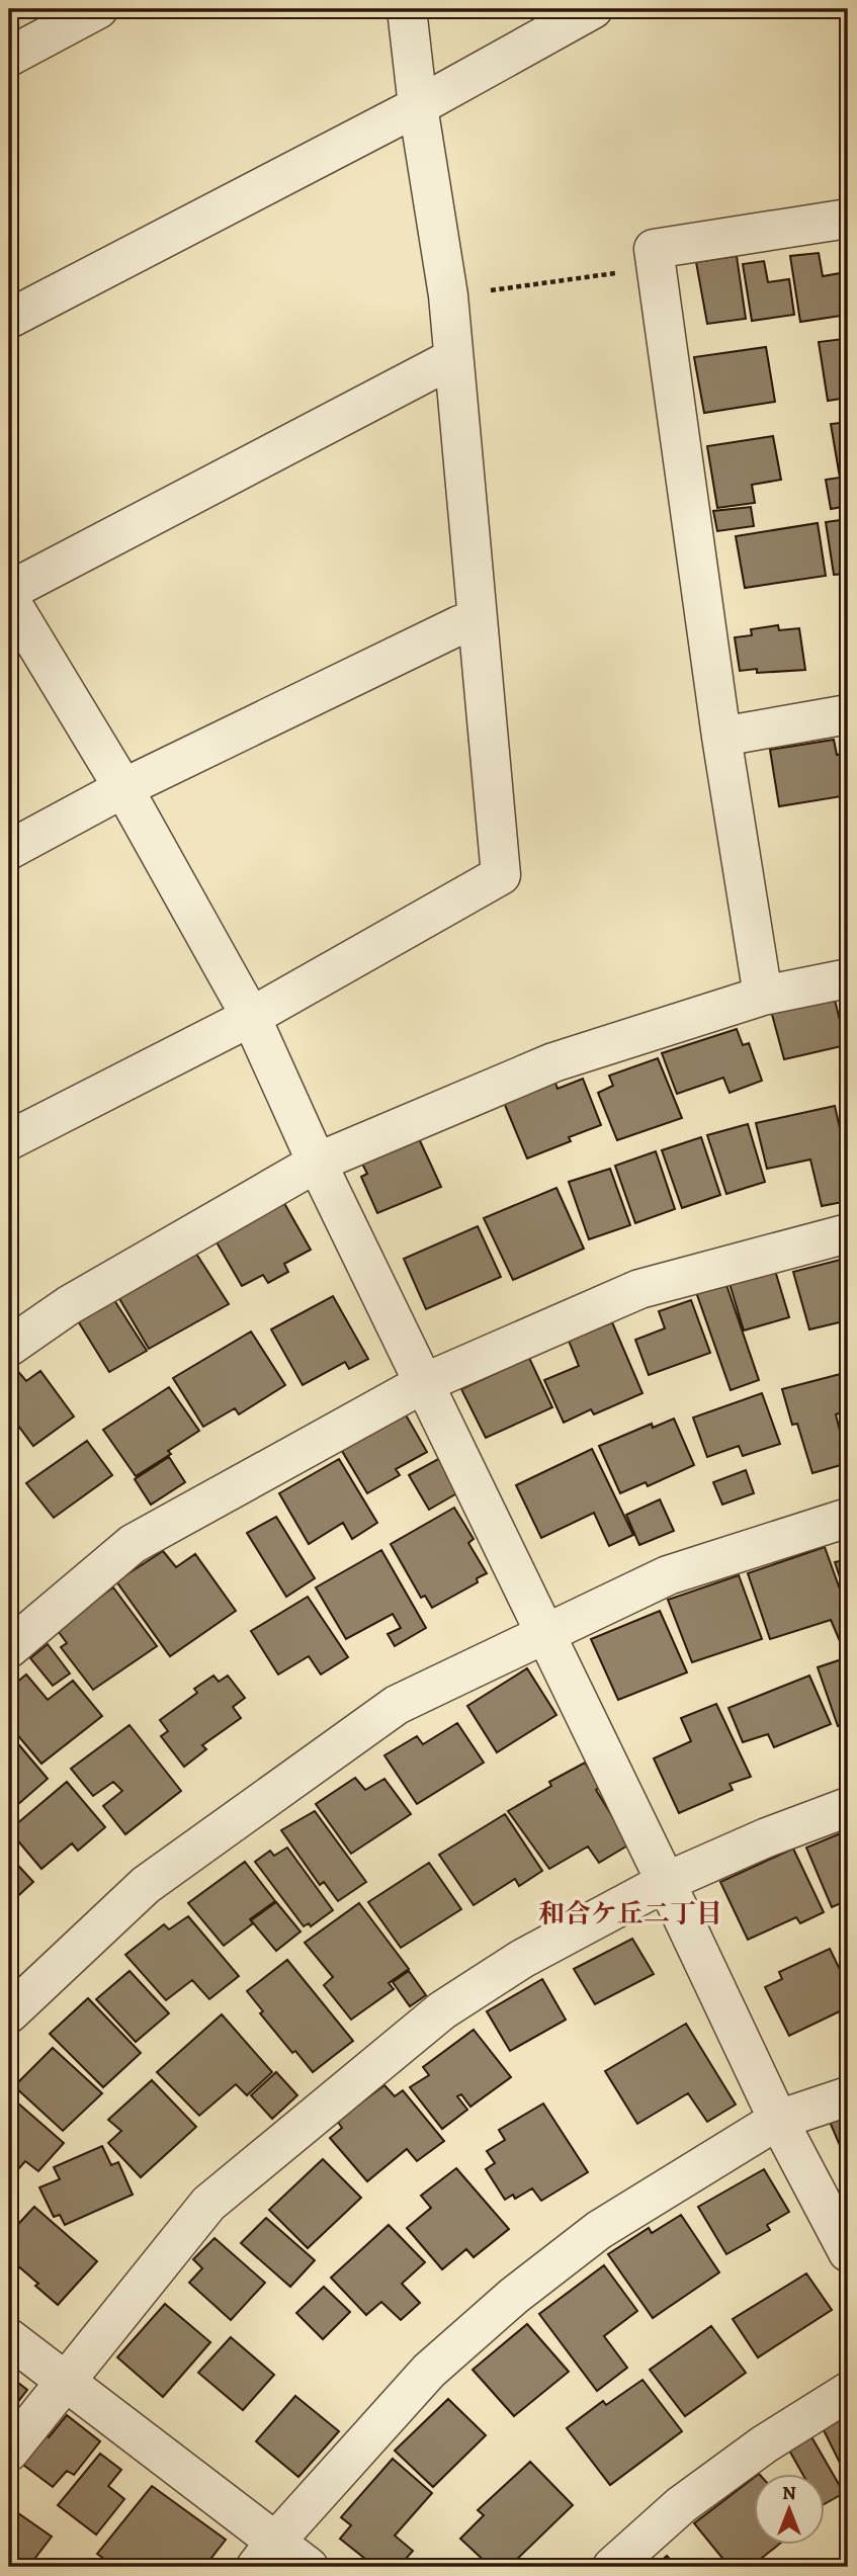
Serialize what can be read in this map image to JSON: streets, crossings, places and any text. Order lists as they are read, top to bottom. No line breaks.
{"districts":["和合ケ丘二丁目"],"north":"top"}
